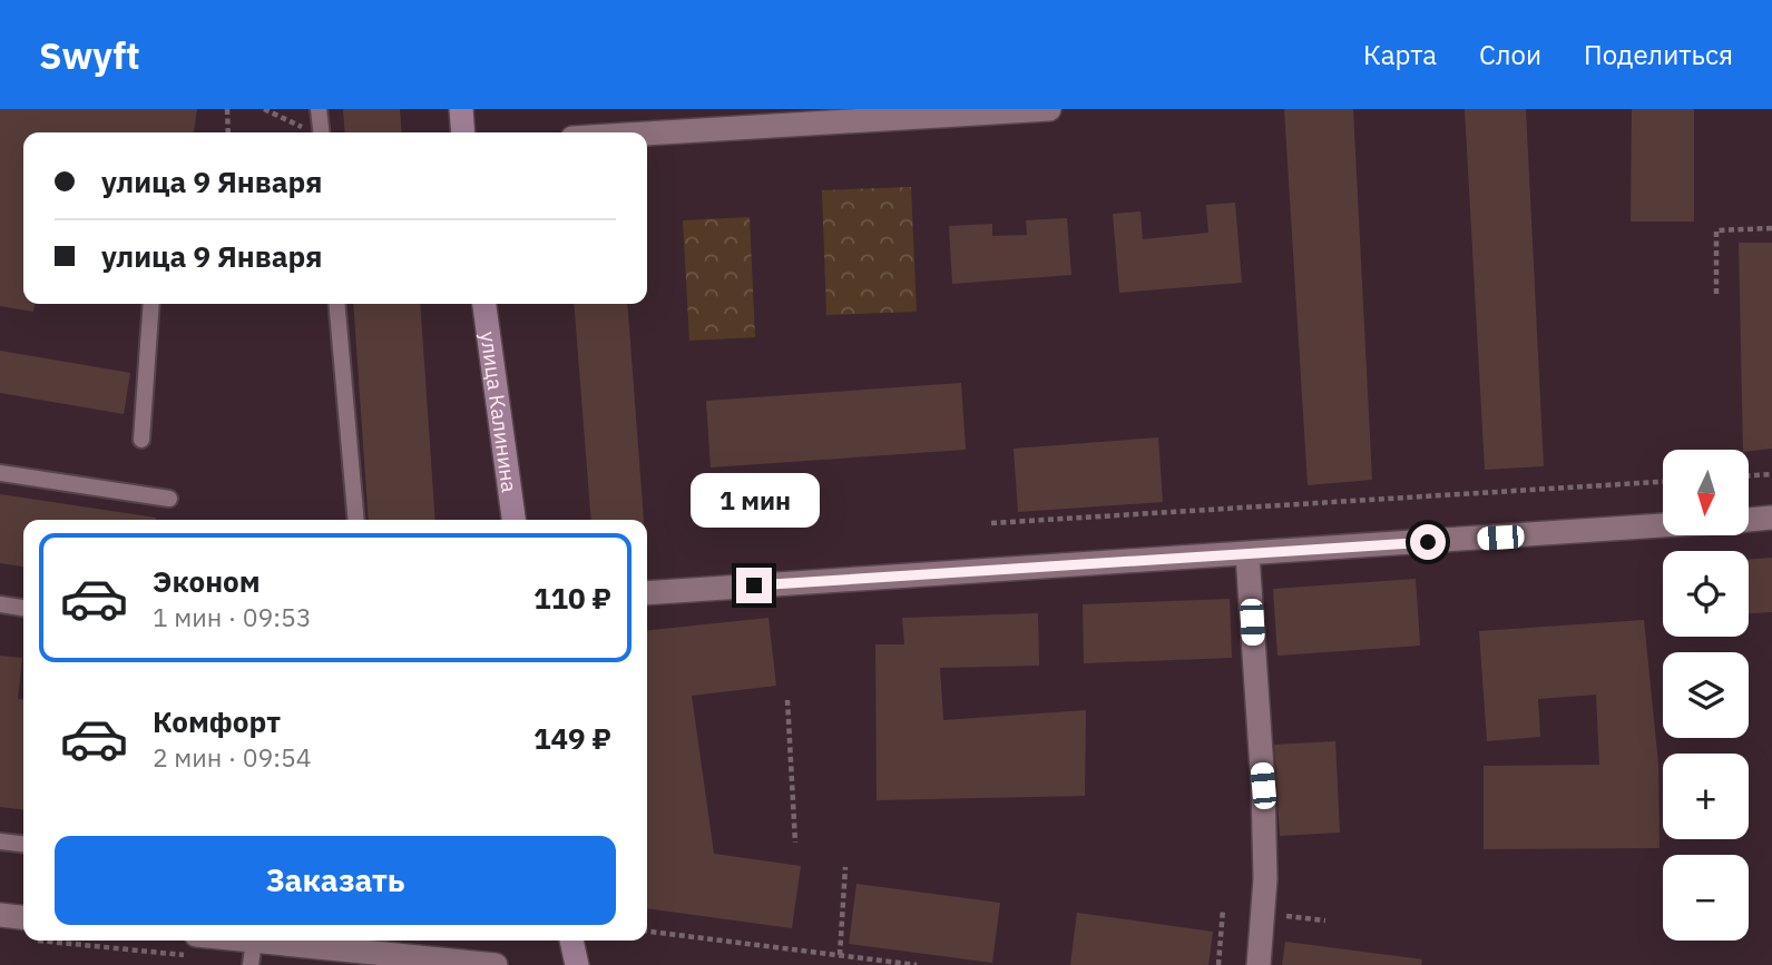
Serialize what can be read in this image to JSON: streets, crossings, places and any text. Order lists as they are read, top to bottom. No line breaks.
{"streets":{"main road":["улица Калинина"]},"north":"bottom","page":{"header":"Swyft","nav":["Карта","Слои","Поделиться"],"banner":["улица 9 Января","улица 9 Января"],"map_buttons":["+","−"],"bubble":"1 мин","list":[{"name":"Эконом","note":"1 мин · 09:53","value":"110 ₽"},{"name":"Комфорт","note":"2 мин · 09:54","value":"149 ₽"}],"buttons":"Заказать"}}
